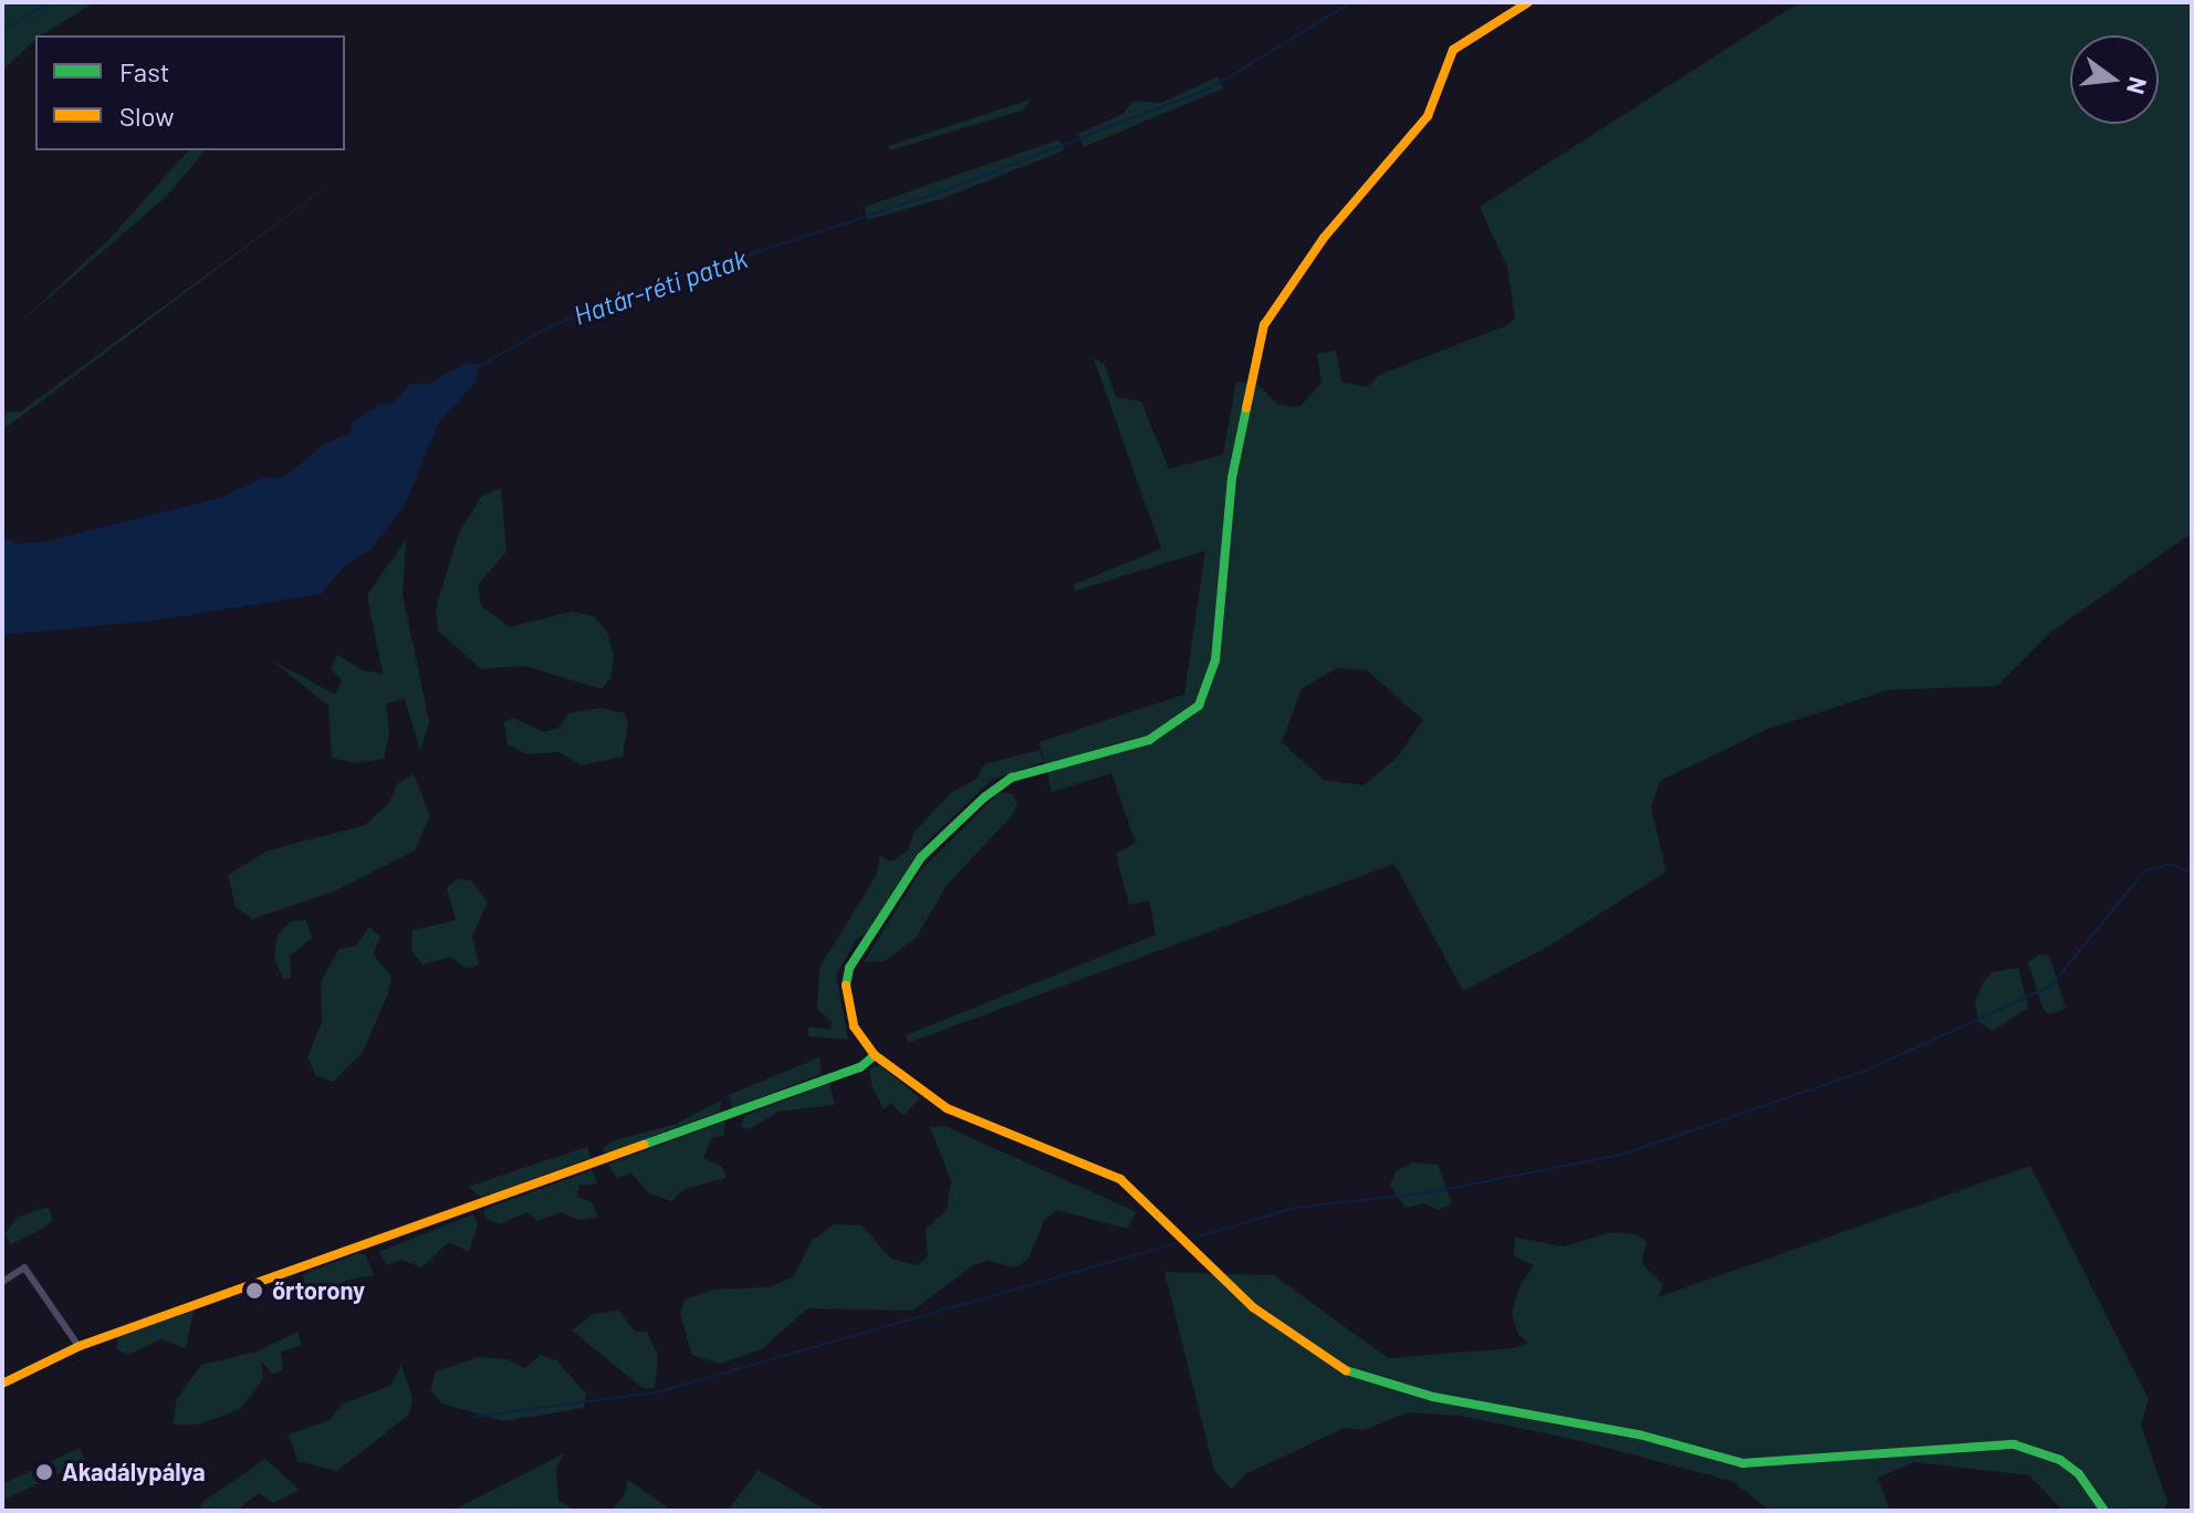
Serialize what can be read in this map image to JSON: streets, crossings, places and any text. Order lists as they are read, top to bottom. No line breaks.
{"water":["Határ-réti patak"],"places":["őrtorony","Akadálypálya"],"legend":["Fast","Slow"],"north":"right"}
